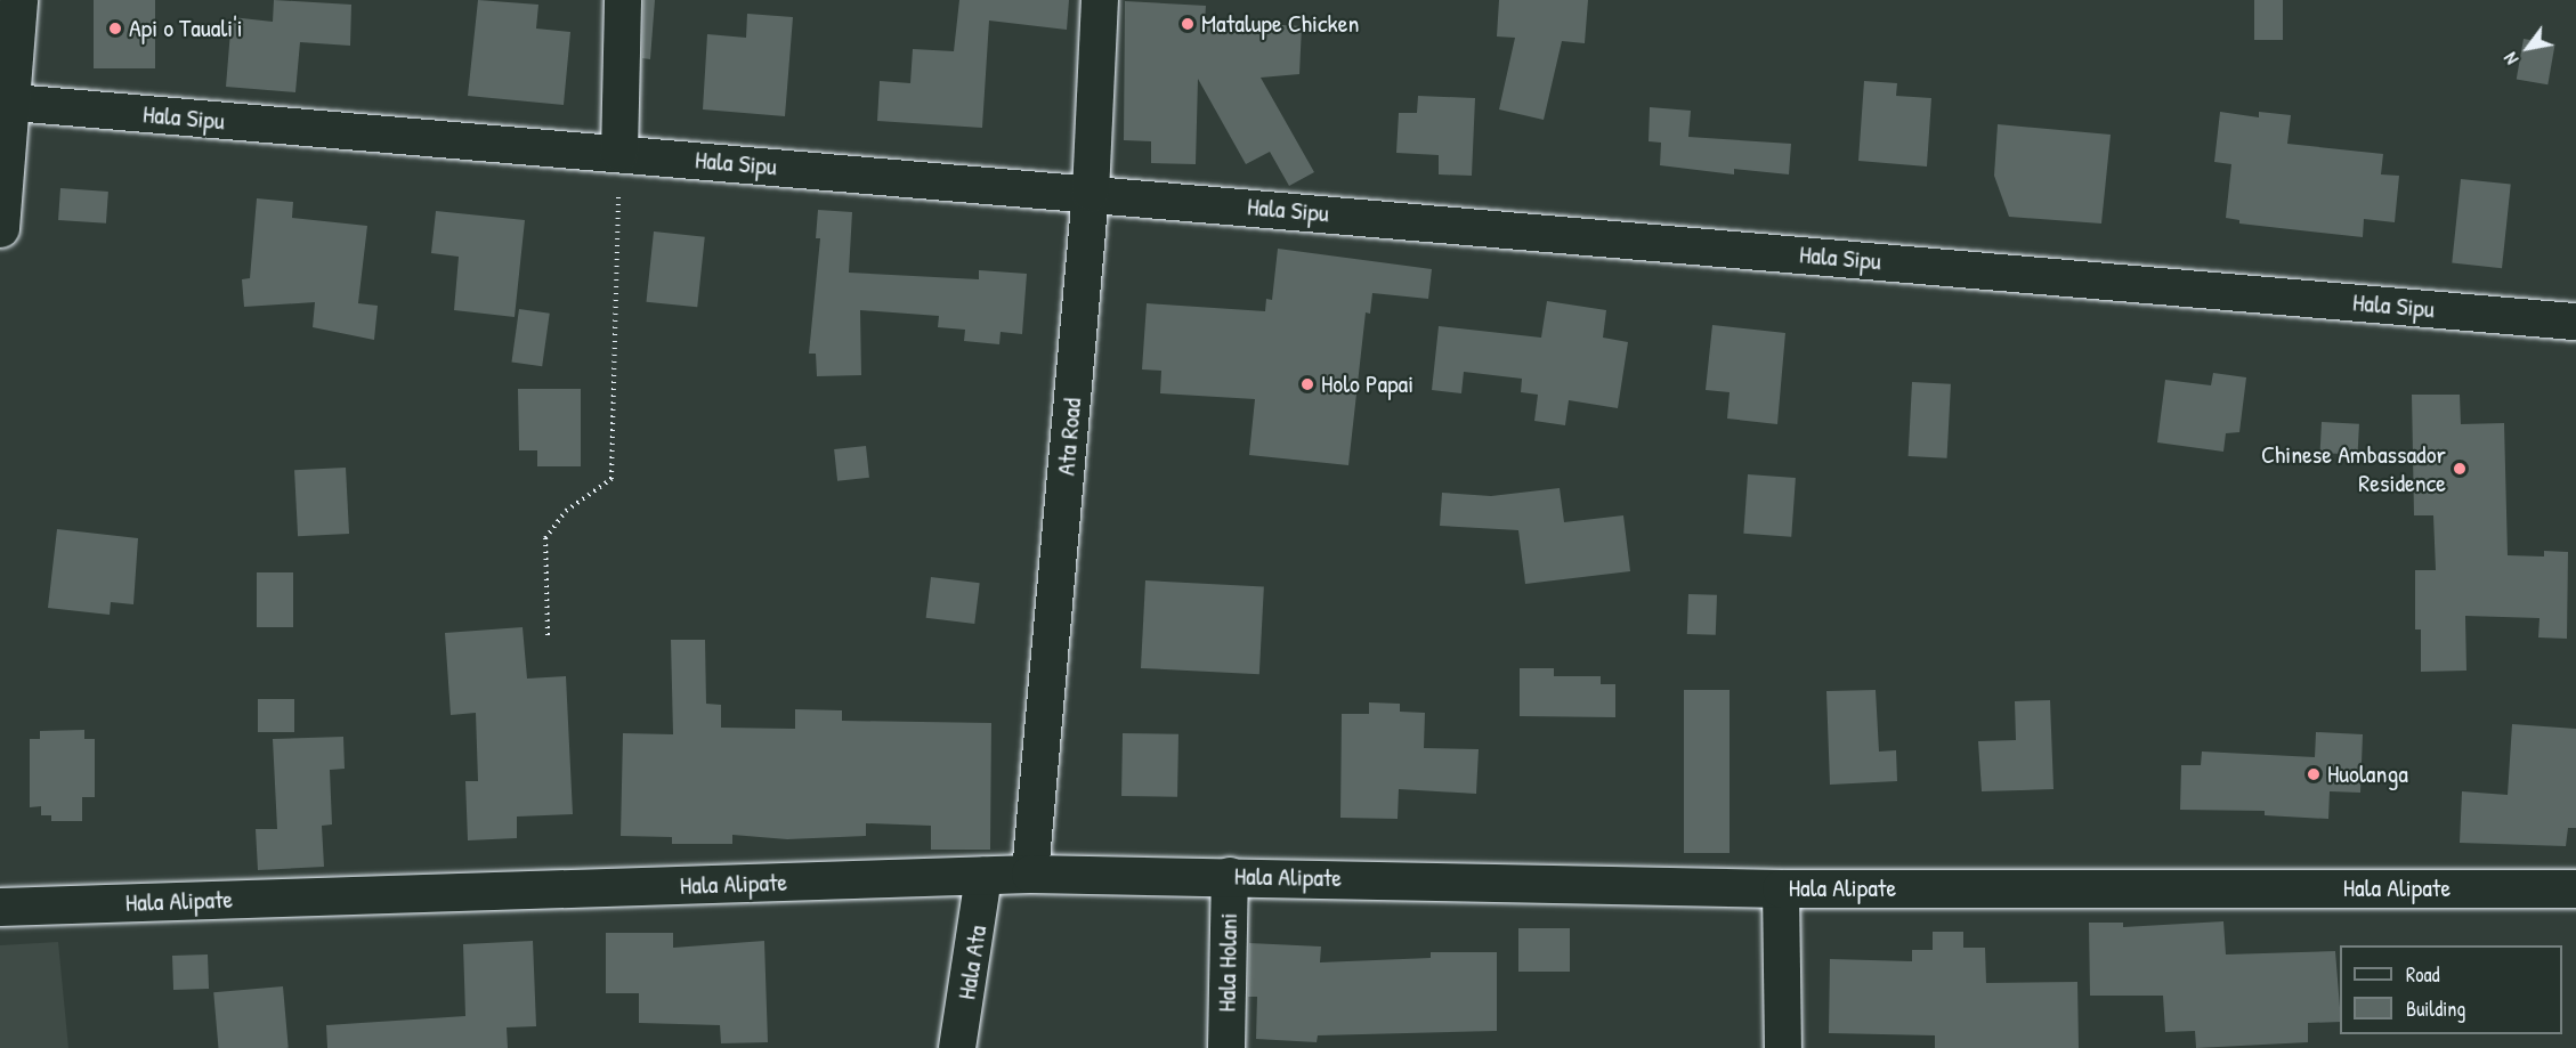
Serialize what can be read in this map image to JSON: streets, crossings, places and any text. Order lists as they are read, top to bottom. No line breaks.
{"streets":{"street":["Hala Sipu","Ata Road","Hala Alipate","Hala Ata","Hala Holani"]},"crossings":[["Hala Sipu","Ata Road"],["Ata Road","Hala Alipate"],["Hala Alipate","Hala Ata"],["Hala Alipate","Hala Holani"]],"places":["Matalupe Chicken","Api o Tauali'i","Holo Papai","Chinese Ambassador Residence","Huolanga"],"legend":["Road","Building"],"north":"bottom left"}
